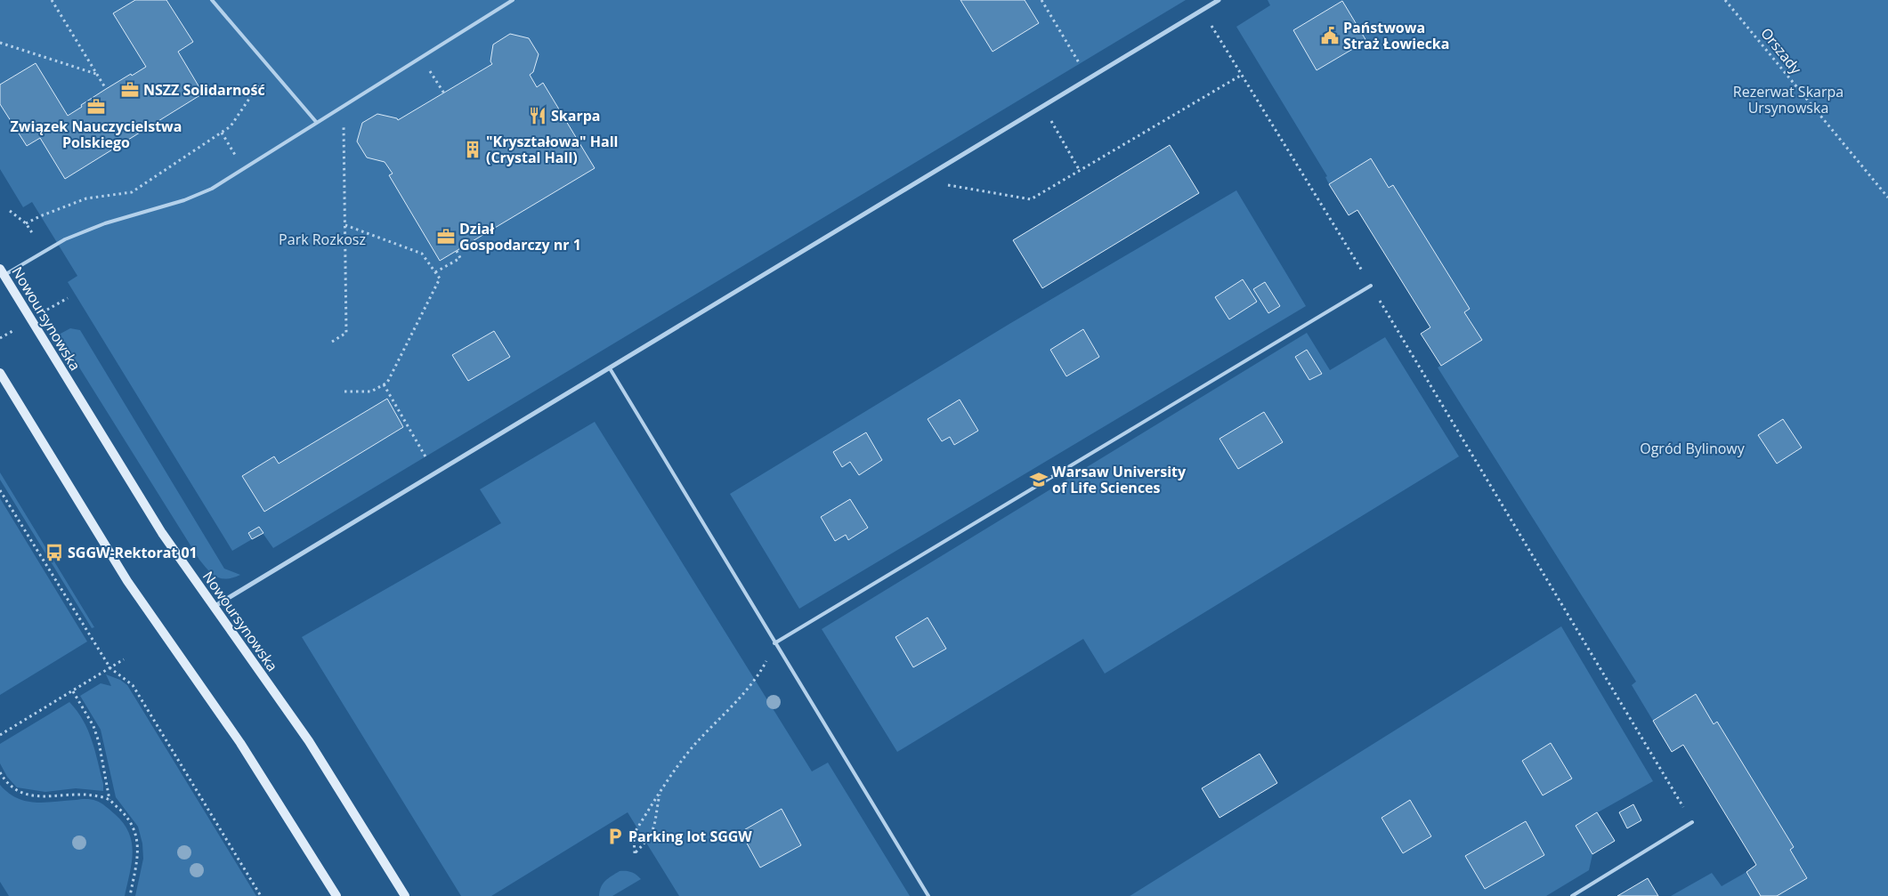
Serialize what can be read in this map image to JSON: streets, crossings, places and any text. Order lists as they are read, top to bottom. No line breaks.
{"streets":{"street":["Nowoursynowska"],"path":["Orszady"]},"parks":["Rezerwat Skarpa Ursynowska","Park Rozkosz","Ogród Bylinowy"],"places":{"public building":["Państwowa Straż Łowiecka"],"office":["NSZZ Solidarność","Związek Nauczycielstwa Polskiego","Dział Gospodarczy nr 1"],"restaurant":["Skarpa"],"building":["\"Kryształowa\" Hall (Crystal Hall)"],"school or university":["Warsaw University of Life Sciences"],"bus stop":["SGGW-Rektorat 01"],"parking":["Parking lot SGGW"]}}
